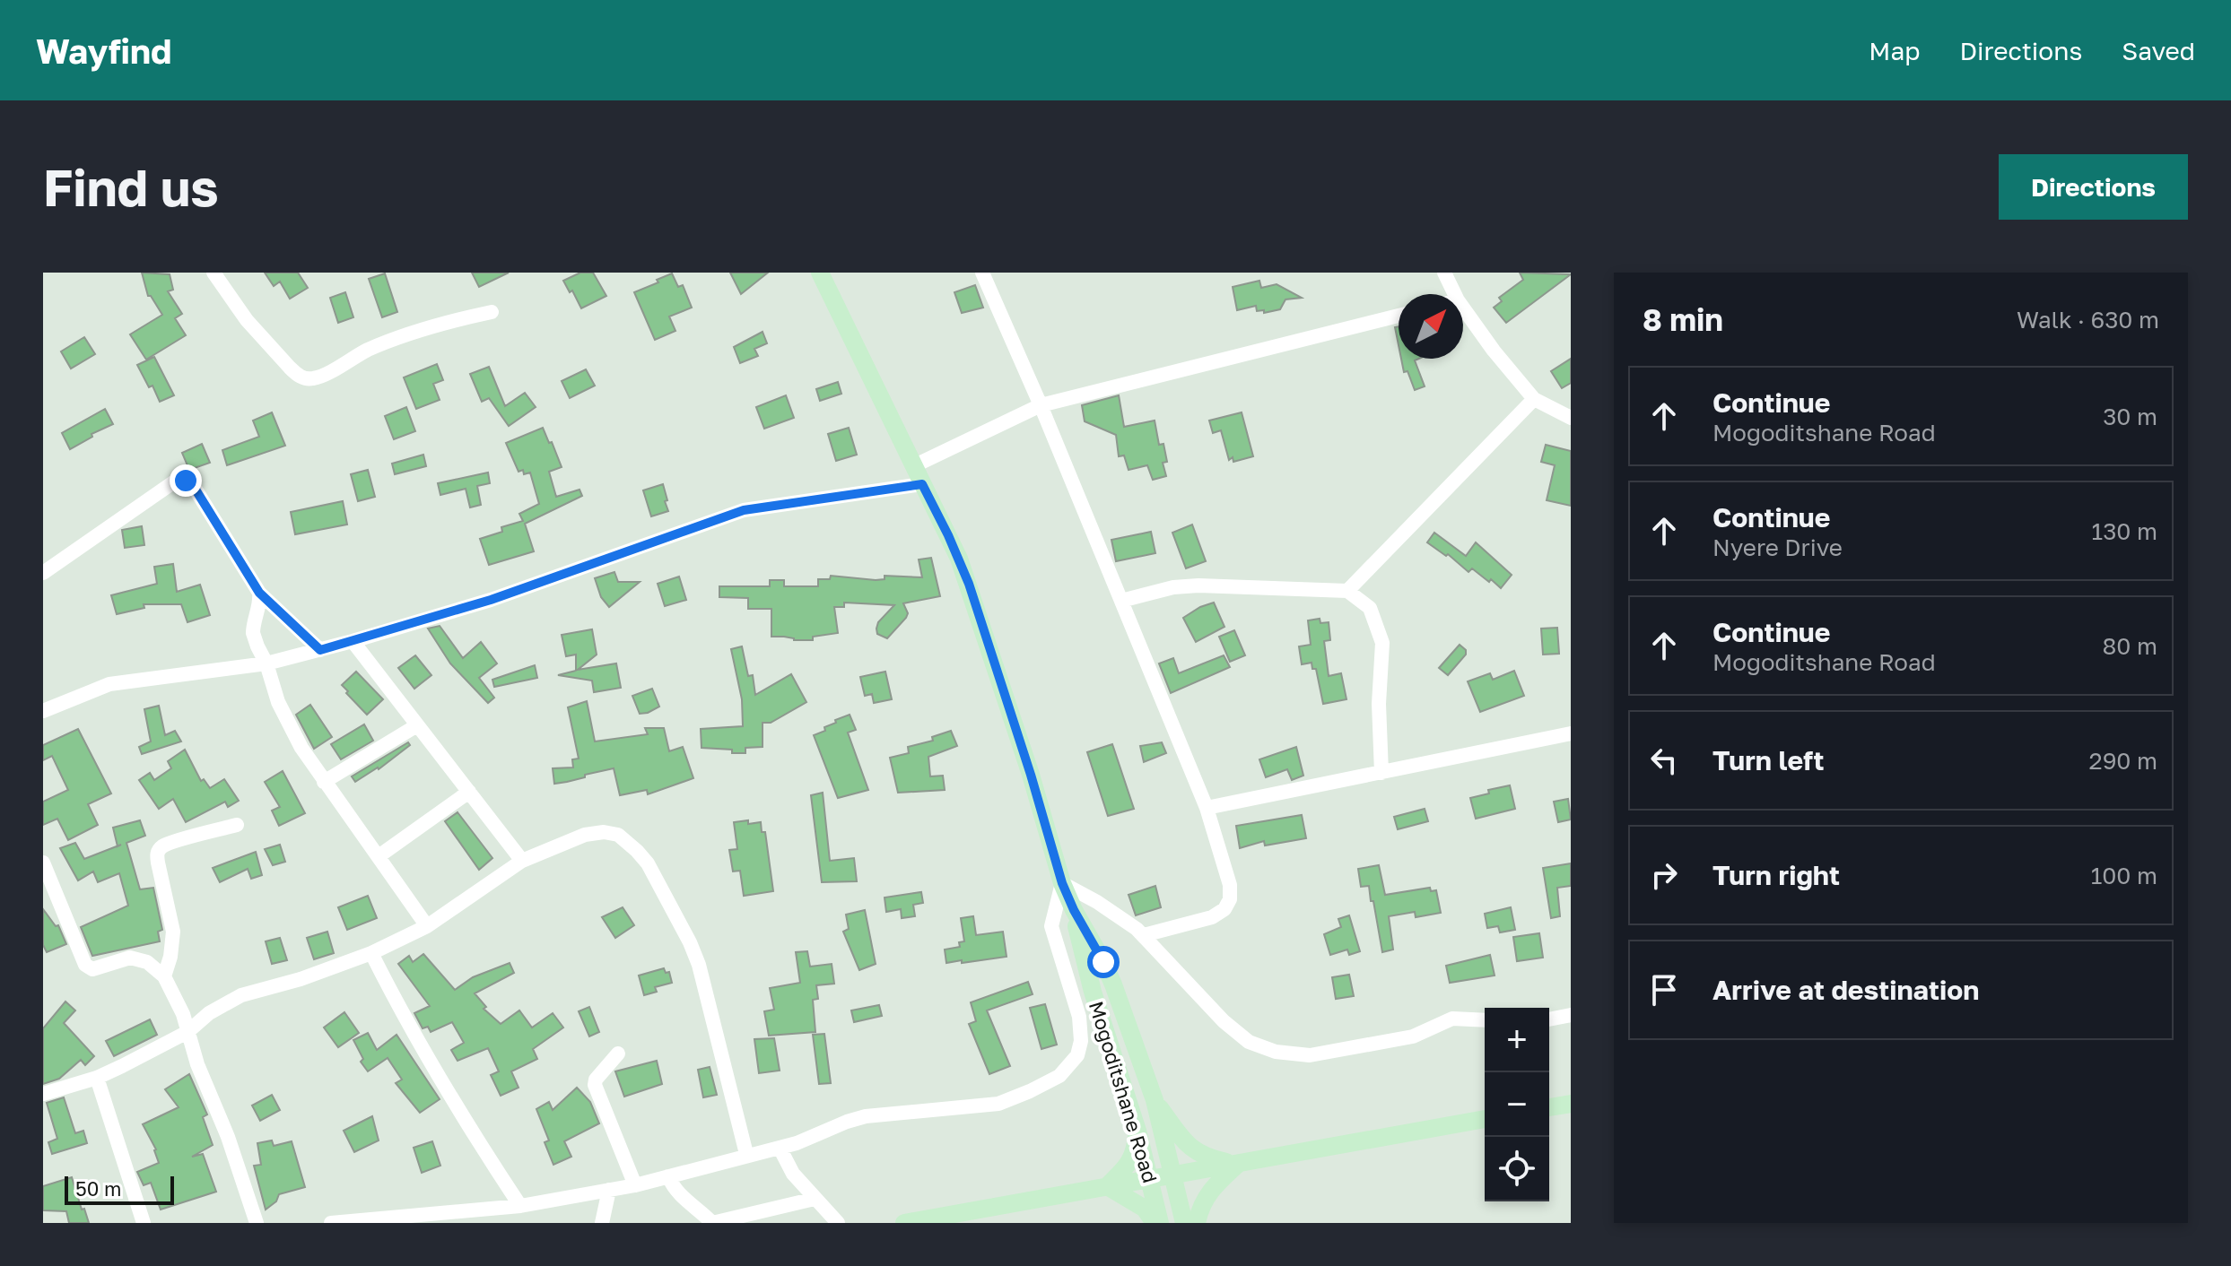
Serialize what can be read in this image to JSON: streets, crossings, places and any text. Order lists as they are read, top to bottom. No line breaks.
{"streets":{"main road":["Mogoditshane Road"]},"scale_bar":"50 m","north":"top right","page":{"header":"Wayfind","nav":["Map","Directions","Saved"],"buttons":"Directions","title":"Find us","heading":["8 min","Walk · 630 m"],"list":[["Continue","Mogoditshane Road","30 m"],["Continue","Nyere Drive","130 m"],["Continue","Mogoditshane Road","80 m"],["Turn left","290 m"],["Turn right","100 m"],"Arrive at destination"],"map_buttons":["+","−"],"scale":"50 m"}}
